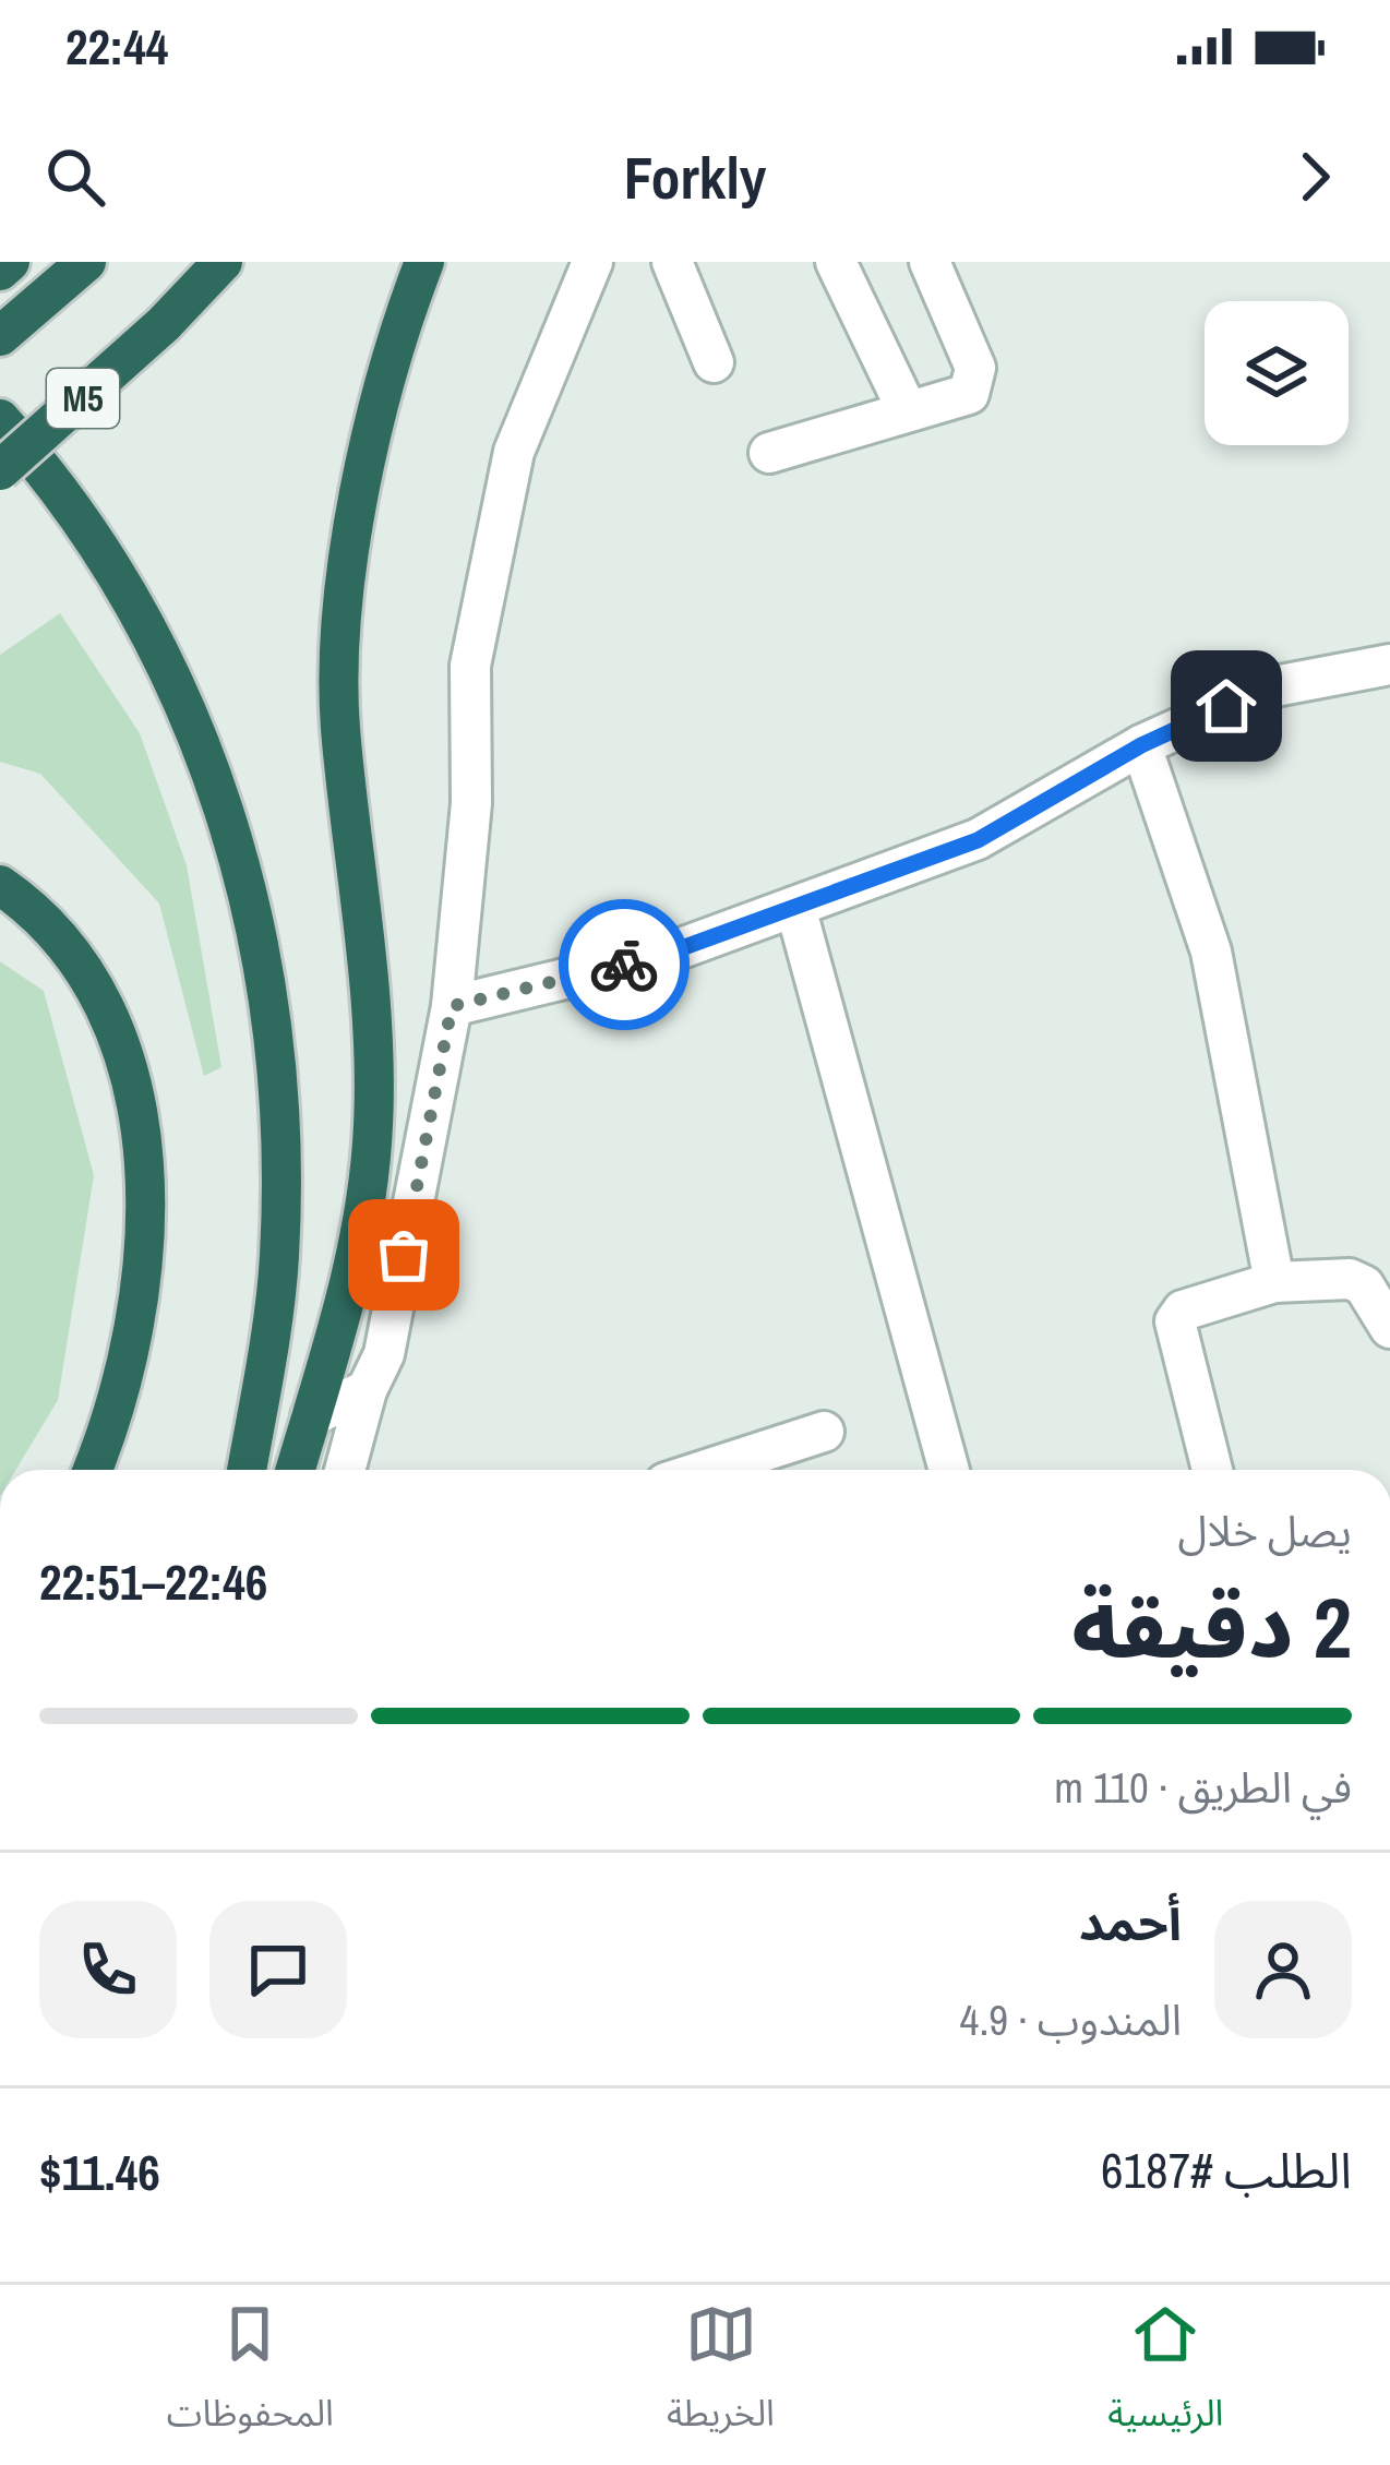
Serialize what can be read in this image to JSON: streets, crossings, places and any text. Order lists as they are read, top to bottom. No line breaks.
{"streets":{"highway":["M5"]},"page":{"status":"22:44","header":"Forkly","heading":["2 دقيقة","يصل خلال","22:46–22:51"],"panel":["أحمد","المندوب · 4.9","الطلب #6187","$11.46"],"bar":"في الطريق · 110 m","tabs":["الرئيسية","الخريطة","المحفوظات"]}}
